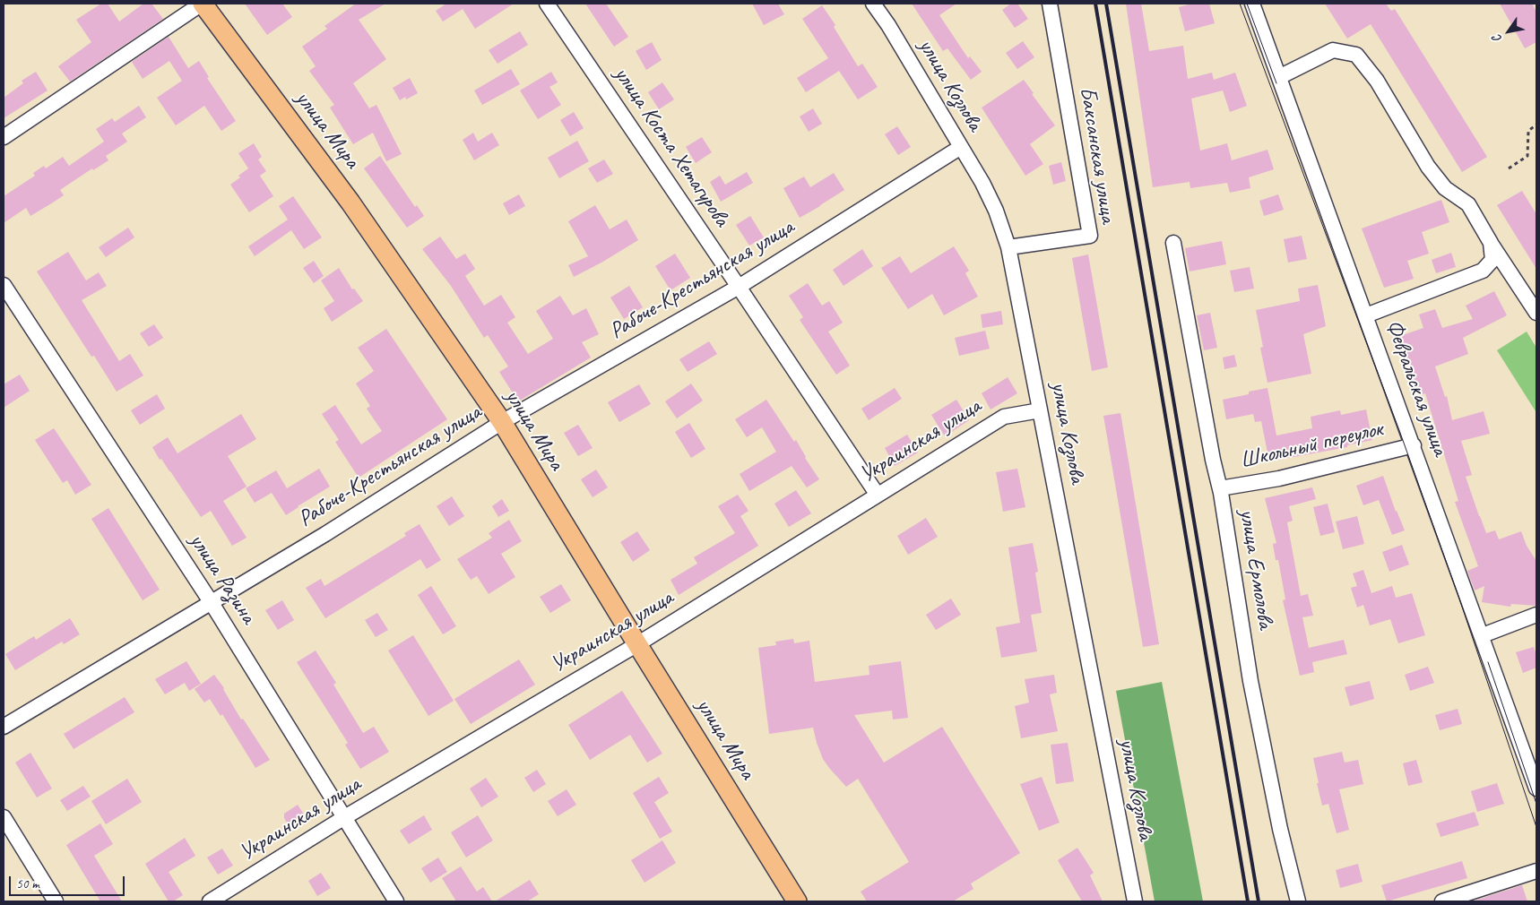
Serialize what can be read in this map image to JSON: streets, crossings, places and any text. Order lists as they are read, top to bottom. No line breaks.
{"streets":{"main road":["улица Мира"],"street":["улица Козлова","улица Коста Хетагурова","Баксанская улица","Рабоче-Крестьянская улица","Февральская улица","Украинская улица","Школьный переулок","улица Ермолова","улица Разина"]},"crossings":[["улица Козлова","Баксанская улица"],["улица Козлова","Рабоче-Крестьянская улица"],["улица Козлова","Украинская улица"],["улица Мира","Рабоче-Крестьянская улица"],["улица Мира","Украинская улица"],["улица Коста Хетагурова","Рабоче-Крестьянская улица"],["улица Коста Хетагурова","Украинская улица"],["Рабоче-Крестьянская улица","улица Разина"],["Февральская улица","Школьный переулок"],["Украинская улица","улица Разина"],["Школьный переулок","улица Ермолова"]],"scale_bar":"50 m","north":"bottom left"}
